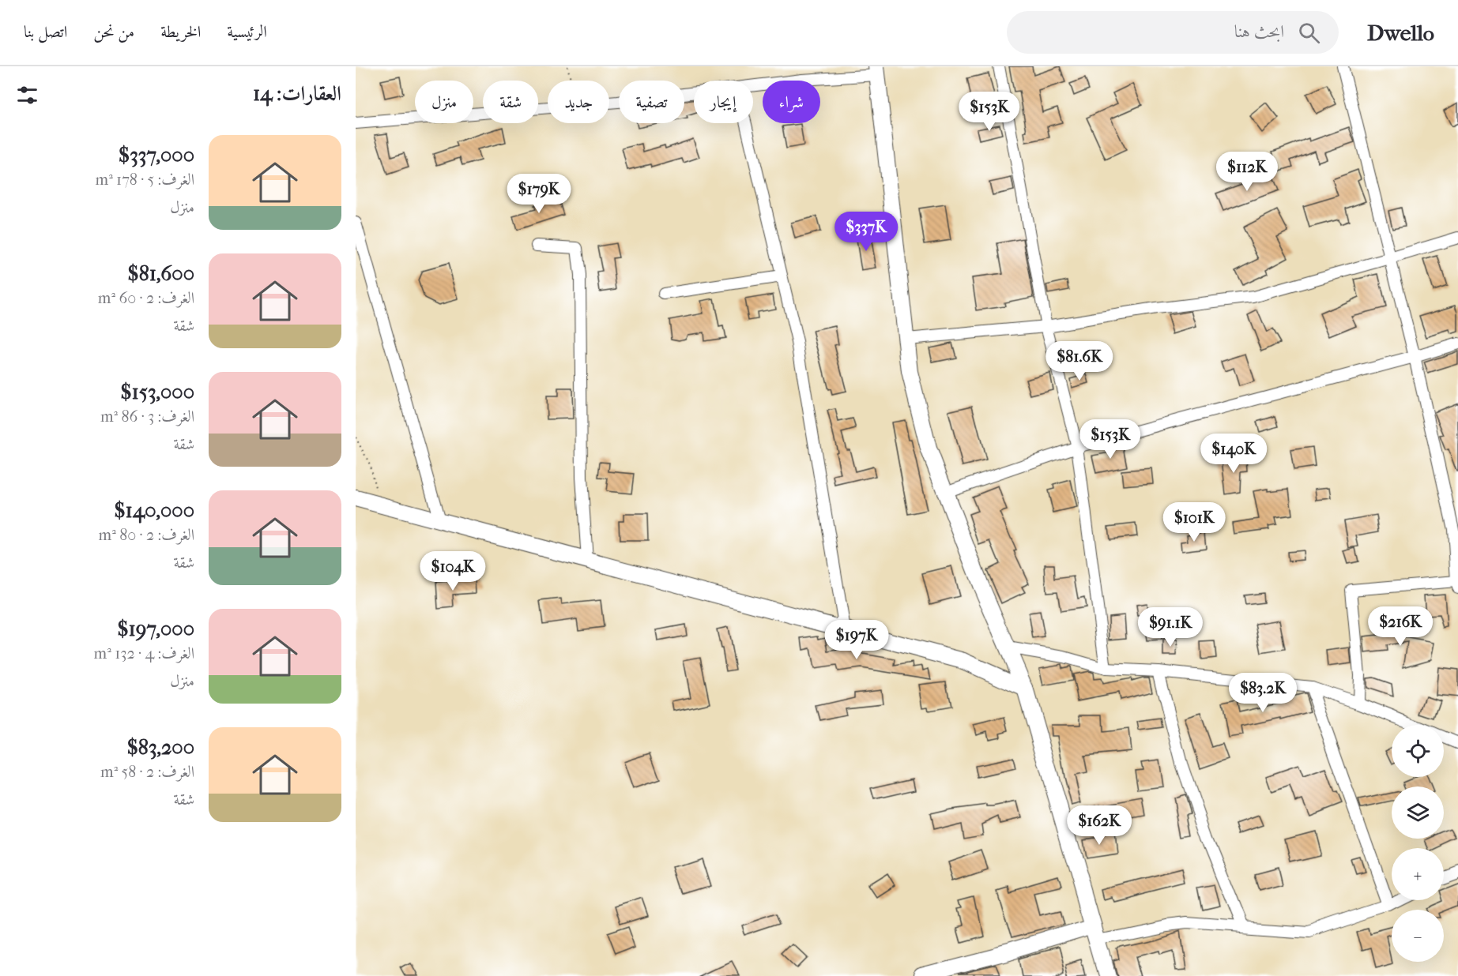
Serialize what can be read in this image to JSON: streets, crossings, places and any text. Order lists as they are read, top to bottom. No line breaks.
{"page":{"header":"Dwello","search":"ابحث هنا","nav":["الرئيسية","الخريطة","من نحن","اتصل بنا"],"heading":"العقارات: 14","chip":["شراء","إيجار","تصفية","جديد","شقة","منزل"],"price":["$153K","$112K","$179K","$337K","$81.6K","$153K","$140K","$101K","$104K","$216K","$91.1K","$197K","$83.2K","$162K"],"list":[{"name":"$337,000","note":"الغرف: 5 · 178 m² · منزل"},{"name":"$81,600","note":"الغرف: 2 · 60 m² · شقة"},{"name":"$153,000","note":"الغرف: 3 · 86 m² · شقة"},{"name":"$140,000","note":"الغرف: 2 · 80 m² · شقة"},{"name":"$197,000","note":"الغرف: 4 · 132 m² · منزل"},{"name":"$83,200","note":"الغرف: 2 · 58 m² · شقة"}],"map_buttons":["+","−"]}}
